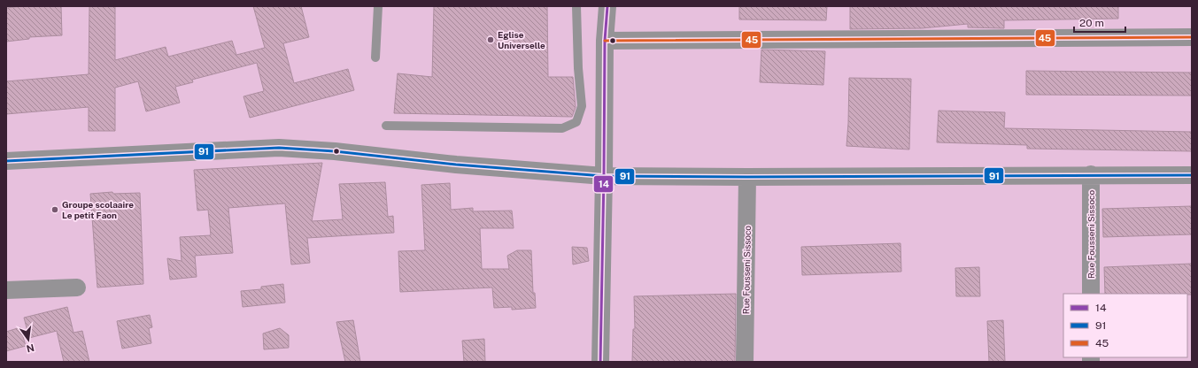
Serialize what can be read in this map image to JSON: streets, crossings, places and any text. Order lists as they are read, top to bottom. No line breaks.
{"streets":{"street":["Rue Fousseni Sissoco"]},"places":["Eglise Universelle","Groupe scolaaire Le petit Faon"],"lines":["transit line 14","transit line 45","transit line 91"],"legend":["14","91","45"],"scale_bar":"20 m","north":"bottom"}
